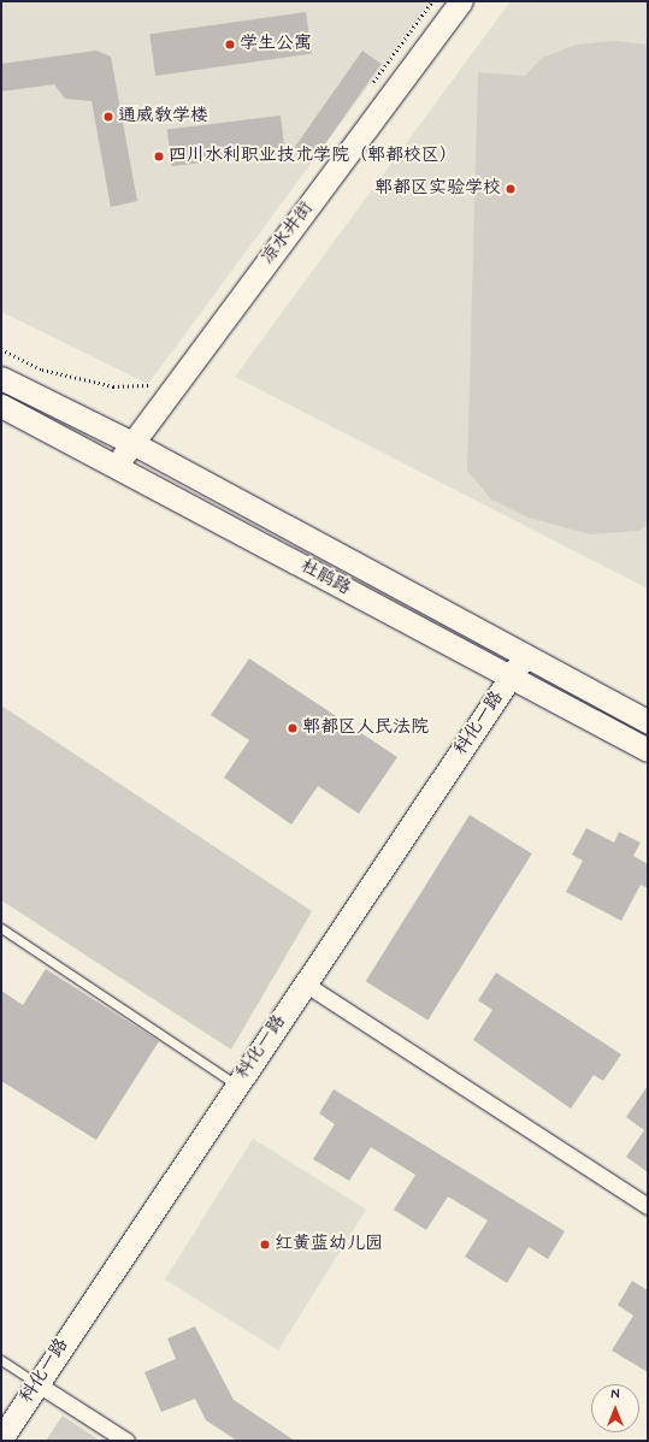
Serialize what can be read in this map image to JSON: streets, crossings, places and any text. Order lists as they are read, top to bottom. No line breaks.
{"streets":{"street":["凉水井街","杜鹃路","科化一路"]},"crossings":[["凉水井街","杜鹃路"],["杜鹃路","科化一路"]],"places":["学生公寓","通威教学楼","四川水利职业技术学院（郫都校区）","郫都区实验学校","郫都区人民法院","红黄蓝幼儿园"],"north":"top"}
